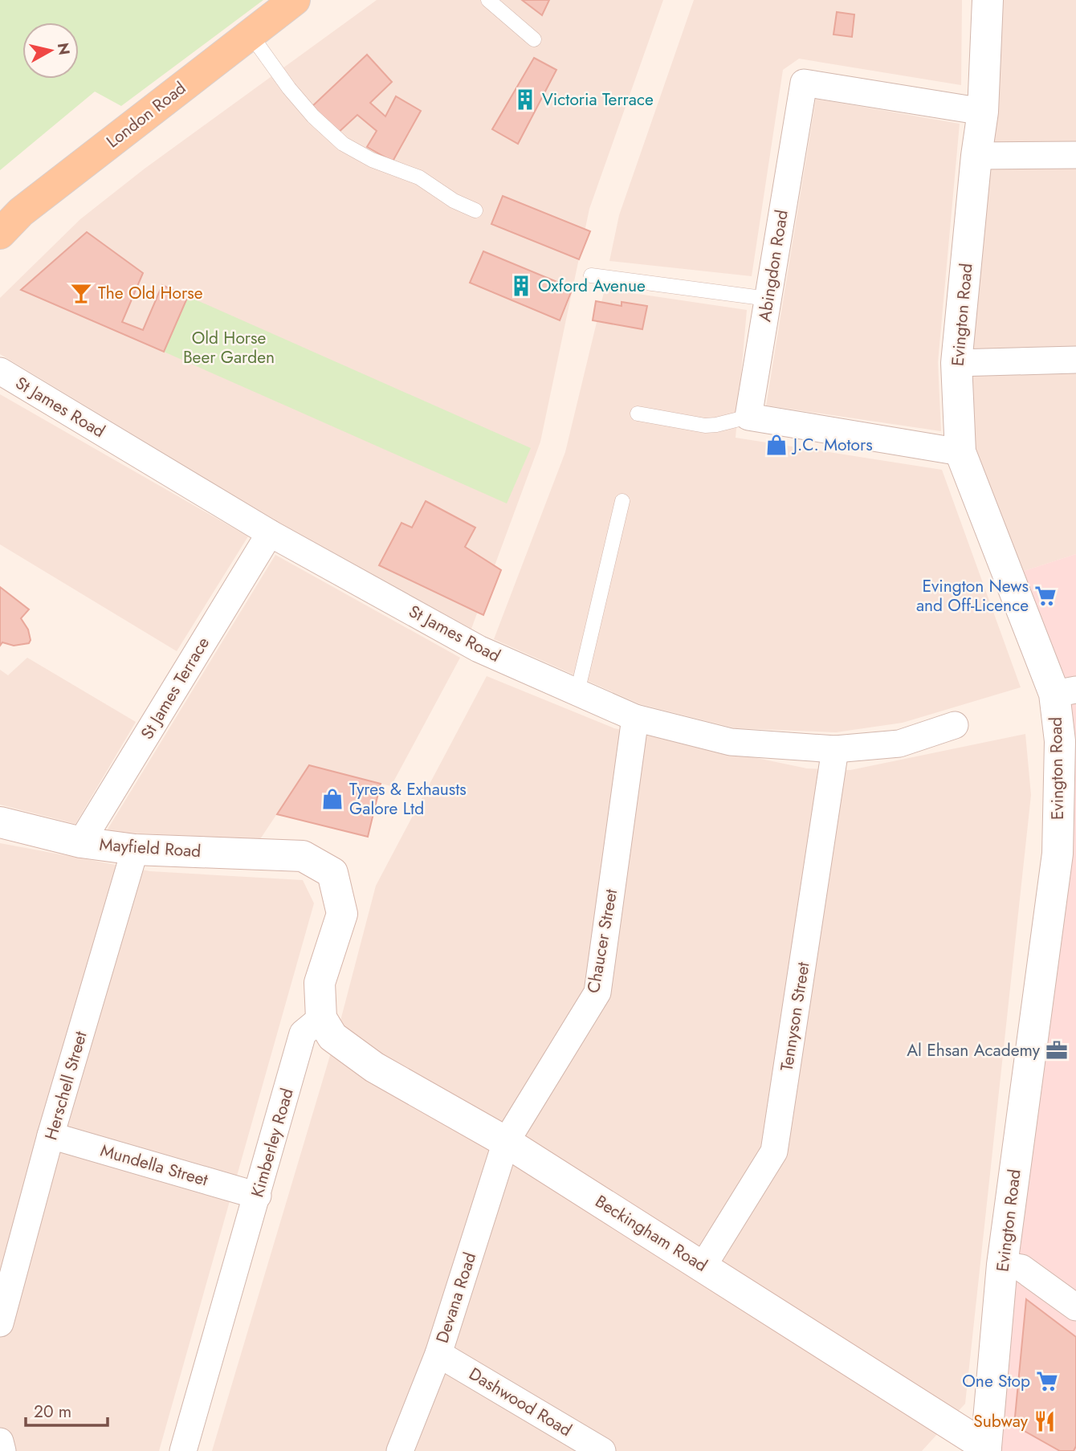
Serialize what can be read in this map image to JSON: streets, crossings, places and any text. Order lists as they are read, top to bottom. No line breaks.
{"streets":{"main road":["London Road"],"street":["Abingdon Road","Evington Road","St James Road","St James Terrace","Mayfield Road","Chaucer Street","Tennyson Street","Herschell Street","Kimberley Road","Mundella Street","Beckingham Road","Devana Road","Dashwood Road"]},"crossings":[["Abingdon Road","Evington Road"],["Evington Road","Beckingham Road"],["St James Road","St James Terrace"],["St James Road","Chaucer Street"],["St James Road","Tennyson Street"],["St James Terrace","Mayfield Road"],["Mayfield Road","Herschell Street"],["Mayfield Road","Kimberley Road"],["Mayfield Road","Beckingham Road"],["Chaucer Street","Beckingham Road"],["Chaucer Street","Devana Road"],["Tennyson Street","Beckingham Road"],["Herschell Street","Mundella Street"],["Kimberley Road","Mundella Street"],["Kimberley Road","Beckingham Road"],["Beckingham Road","Devana Road"],["Devana Road","Dashwood Road"]],"parks":["Old Horse Beer Garden"],"places":{"building":["Victoria Terrace","Oxford Avenue"],"bar":["The Old Horse"],"shop":["J.C. Motors","Tyres & Exhausts Galore Ltd"],"supermarket":["Evington News and Off-Licence","One Stop"],"office":["Al Ehsan Academy"],"restaurant":["Subway"]},"scale_bar":"20 m","north":"right"}
